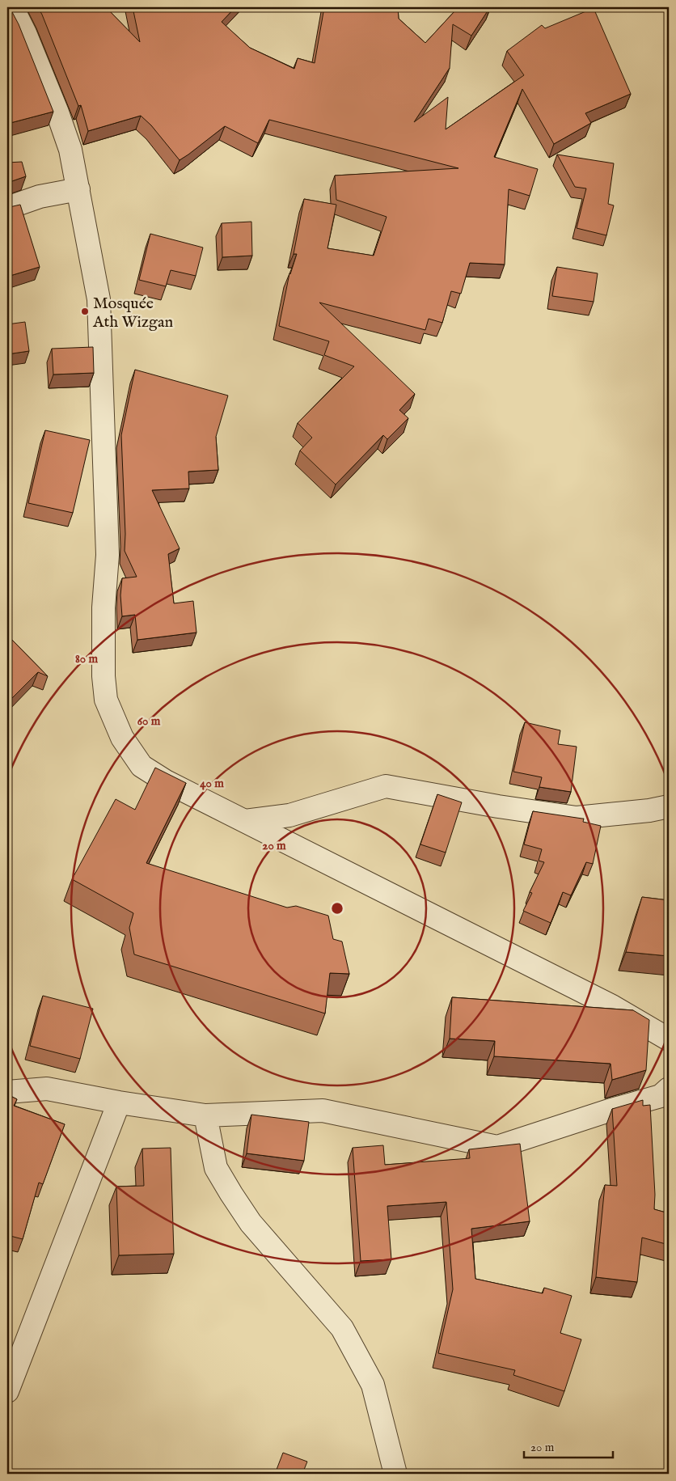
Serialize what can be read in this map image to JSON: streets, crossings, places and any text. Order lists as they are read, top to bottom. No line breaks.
{"places":["Mosquée Ath Wizgan"],"scale_bar":"20 m","rings":["80 m","60 m","40 m","20 m"]}
